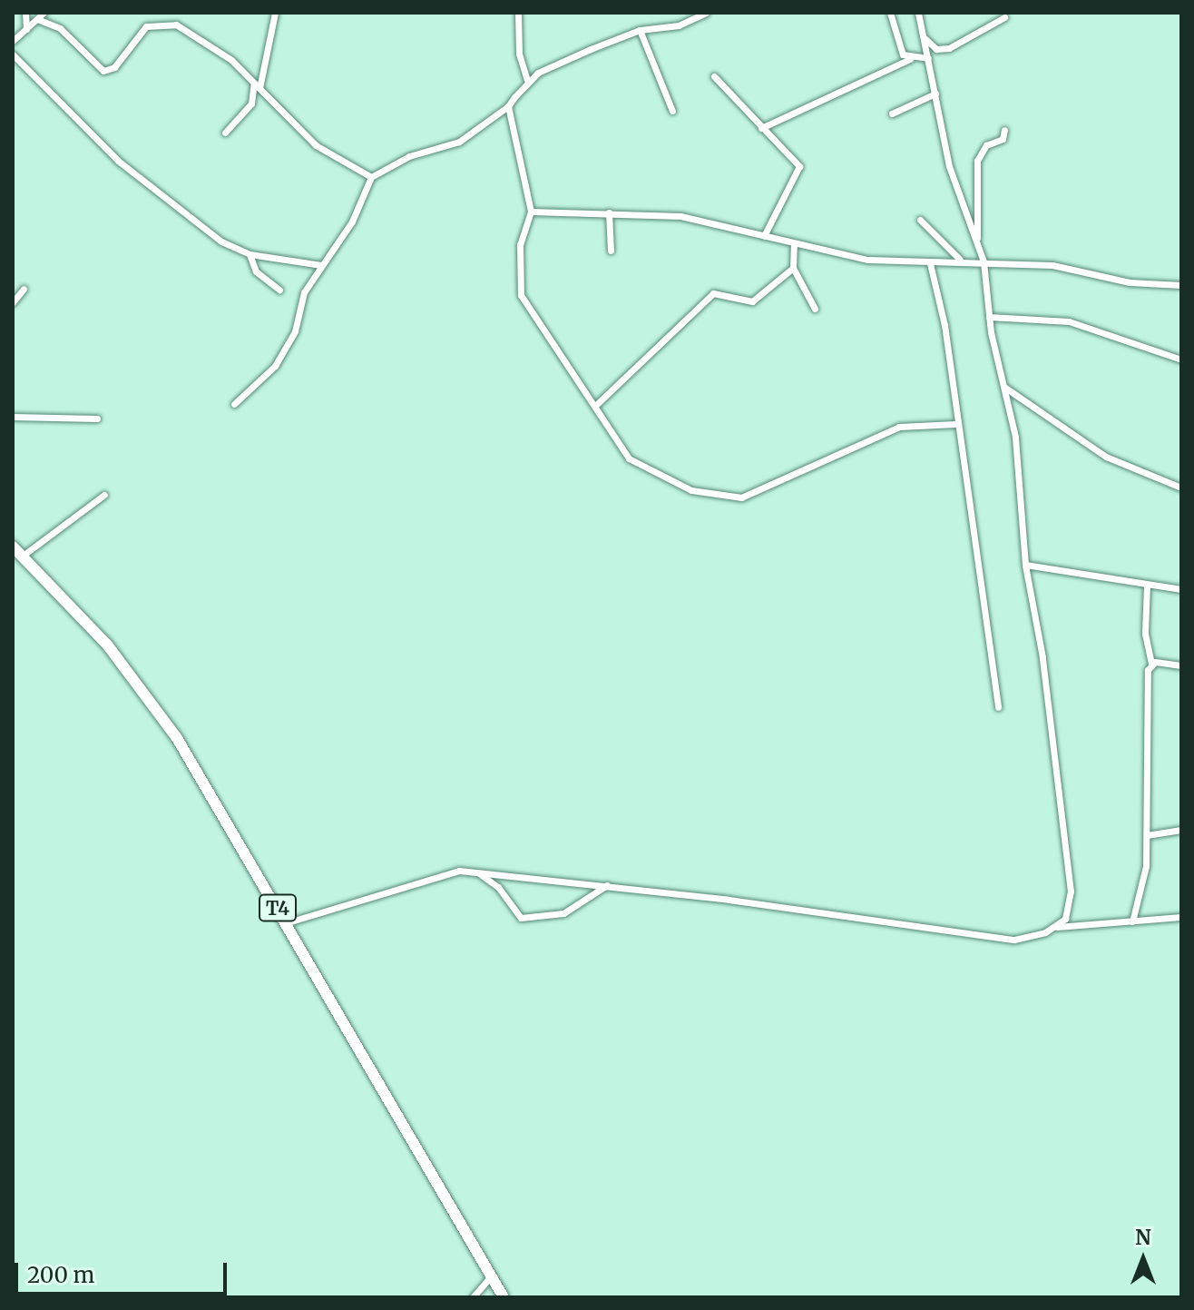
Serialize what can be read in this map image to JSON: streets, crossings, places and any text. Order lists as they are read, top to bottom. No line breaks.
{"streets":{"highway":["T4"]},"scale_bar":"200 m","north":"top"}
